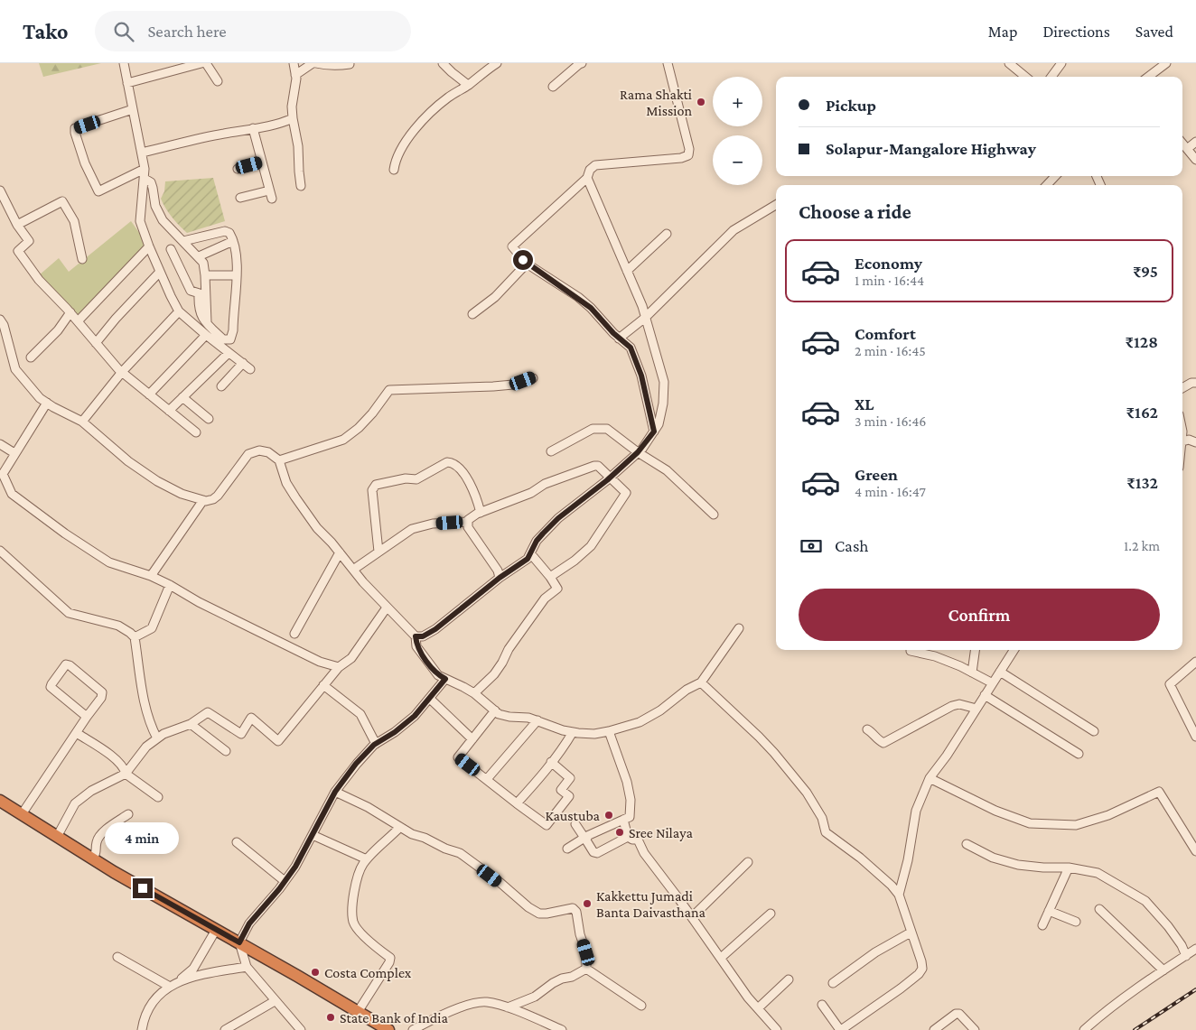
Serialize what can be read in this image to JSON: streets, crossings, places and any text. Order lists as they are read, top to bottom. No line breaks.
{"places":["Rama Shakti Mission","Kaustuba","Sree Nilaya","Kakkettu Jumadi Banta Daivasthana","Costa Complex","State Bank of India"],"page":{"header":"Tako","search":"Search here","nav":["Map","Directions","Saved"],"map_buttons":["+","−"],"banner":["Pickup","Solapur-Mangalore Highway"],"heading":"Choose a ride","list":[{"name":"Economy","note":"1 min · 16:44","value":"₹95"},{"name":"Comfort","note":"2 min · 16:45","value":"₹128"},{"name":"XL","note":"3 min · 16:46","value":"₹162"},{"name":"Green","note":"4 min · 16:47","value":"₹132"}],"pay":["Cash","1.2 km"],"buttons":"Confirm","bubble":"4 min"}}
